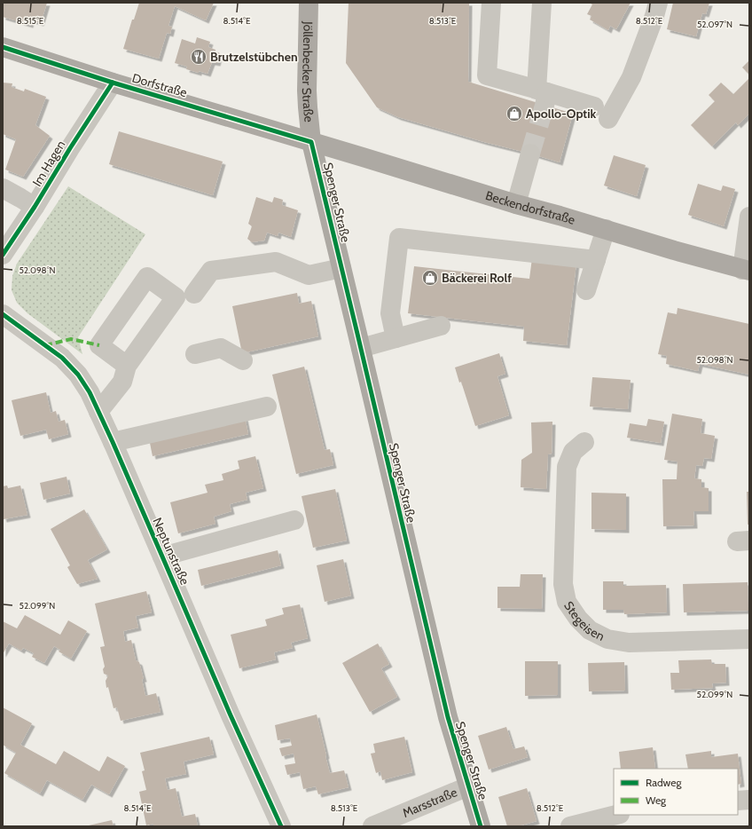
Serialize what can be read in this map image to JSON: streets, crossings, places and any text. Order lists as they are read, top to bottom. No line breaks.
{"streets":{"main road":["Jöllenbecker Straße","Dorfstraße","Spenger Straße","Beckendorfstraße"],"street":["Im Hagen","Neptunstraße","Stegeisen","Marsstraße"]},"crossings":[["Jöllenbecker Straße","Dorfstraße"],["Jöllenbecker Straße","Spenger Straße"],["Jöllenbecker Straße","Beckendorfstraße"],["Dorfstraße","Im Hagen"],["Dorfstraße","Spenger Straße"],["Dorfstraße","Beckendorfstraße"],["Spenger Straße","Beckendorfstraße"],["Spenger Straße","Marsstraße"]],"places":{"restaurant":["Brutzelstübchen"],"shop":["Apollo-Optik","Bäckerei Rolf"]},"legend":["Radweg","Weg"],"coordinates":["8.515°E","8.514°E","8.513°E","8.512°E","52.097°N","52.098°N","52.099°N"]}
